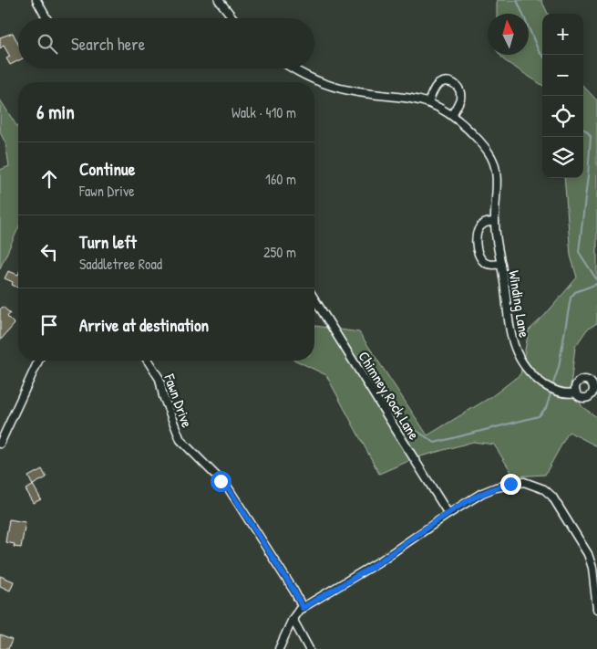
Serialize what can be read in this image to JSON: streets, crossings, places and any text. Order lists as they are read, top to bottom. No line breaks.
{"streets":{"street":["Winding Lane","Chimney Rock Lane","Fawn Drive"]},"north":"top","page":{"map_buttons":["+","−"],"search":"Search here","heading":["6 min","Walk · 410 m"],"list":[["Continue","Fawn Drive","160 m"],["Turn left","Saddletree Road","250 m"],"Arrive at destination"]}}
